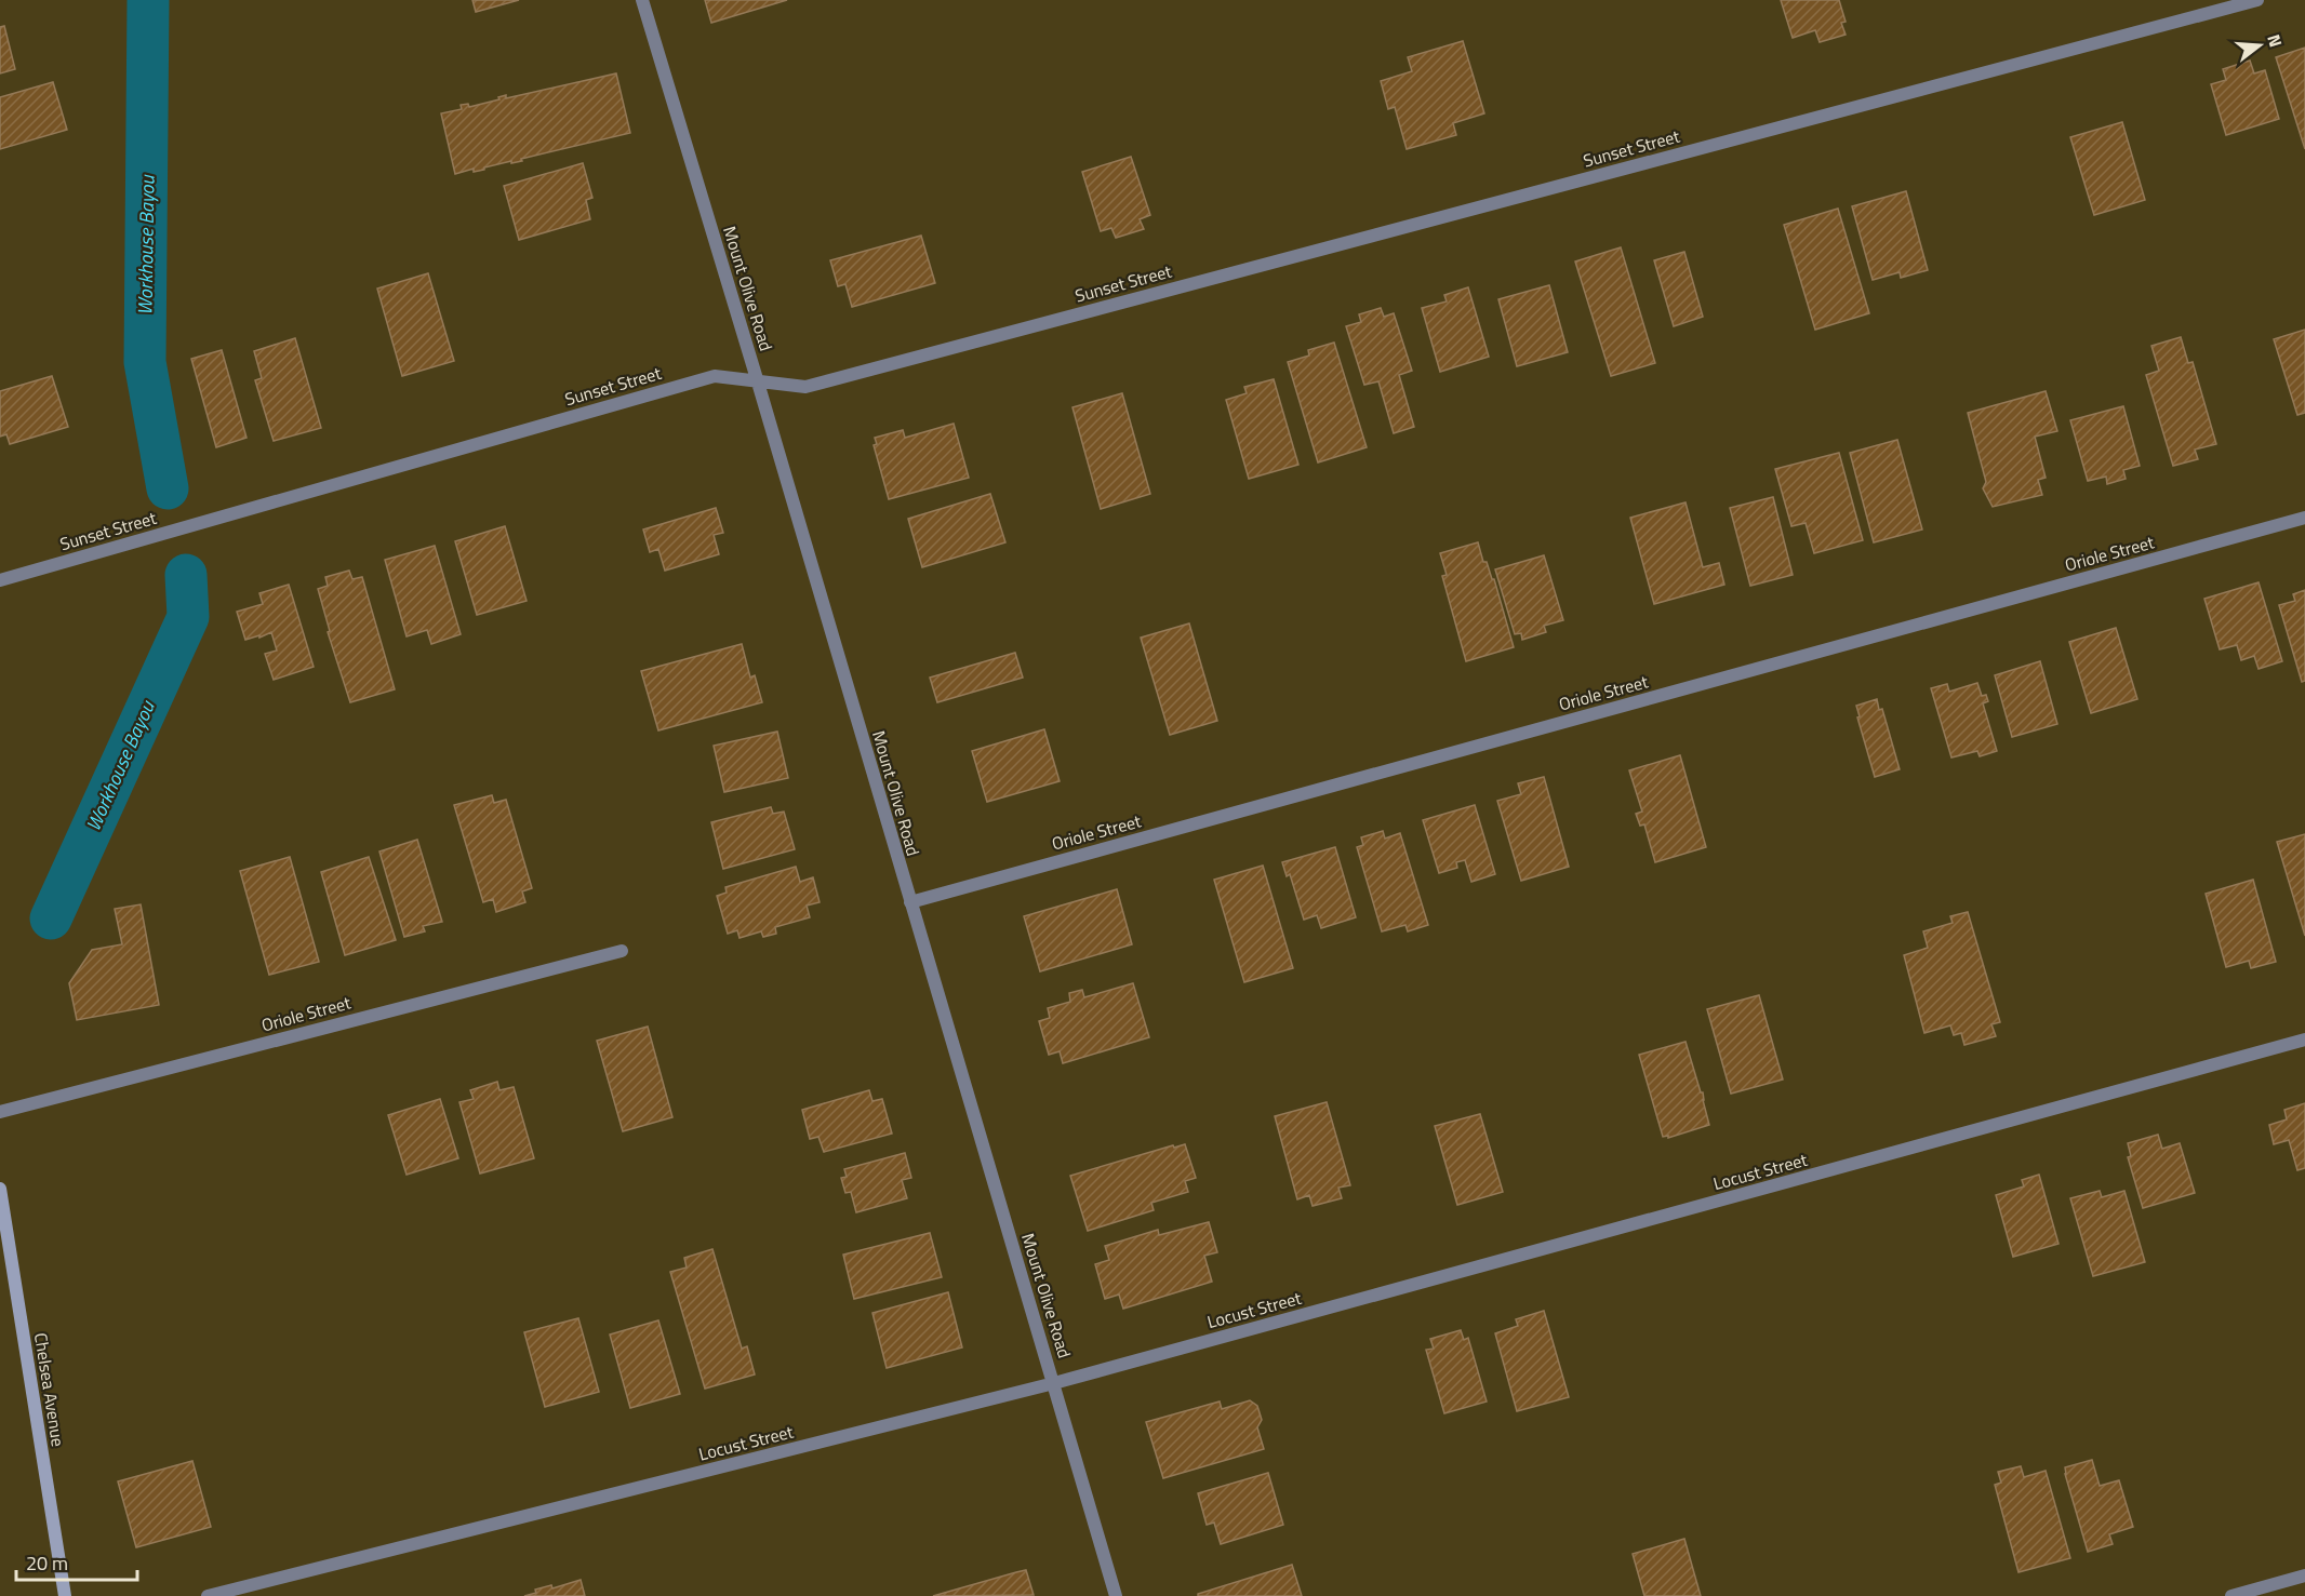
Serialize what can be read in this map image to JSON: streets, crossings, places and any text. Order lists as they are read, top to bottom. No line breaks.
{"streets":{"main road":["Chelsea Avenue"],"street":["Sunset Street","Mount Olive Road","Oriole Street","Locust Street"]},"crossings":[["Sunset Street","Mount Olive Road"],["Mount Olive Road","Oriole Street"],["Mount Olive Road","Locust Street"]],"water":["Workhouse Bayou"],"scale_bar":"20 m","north":"right"}
